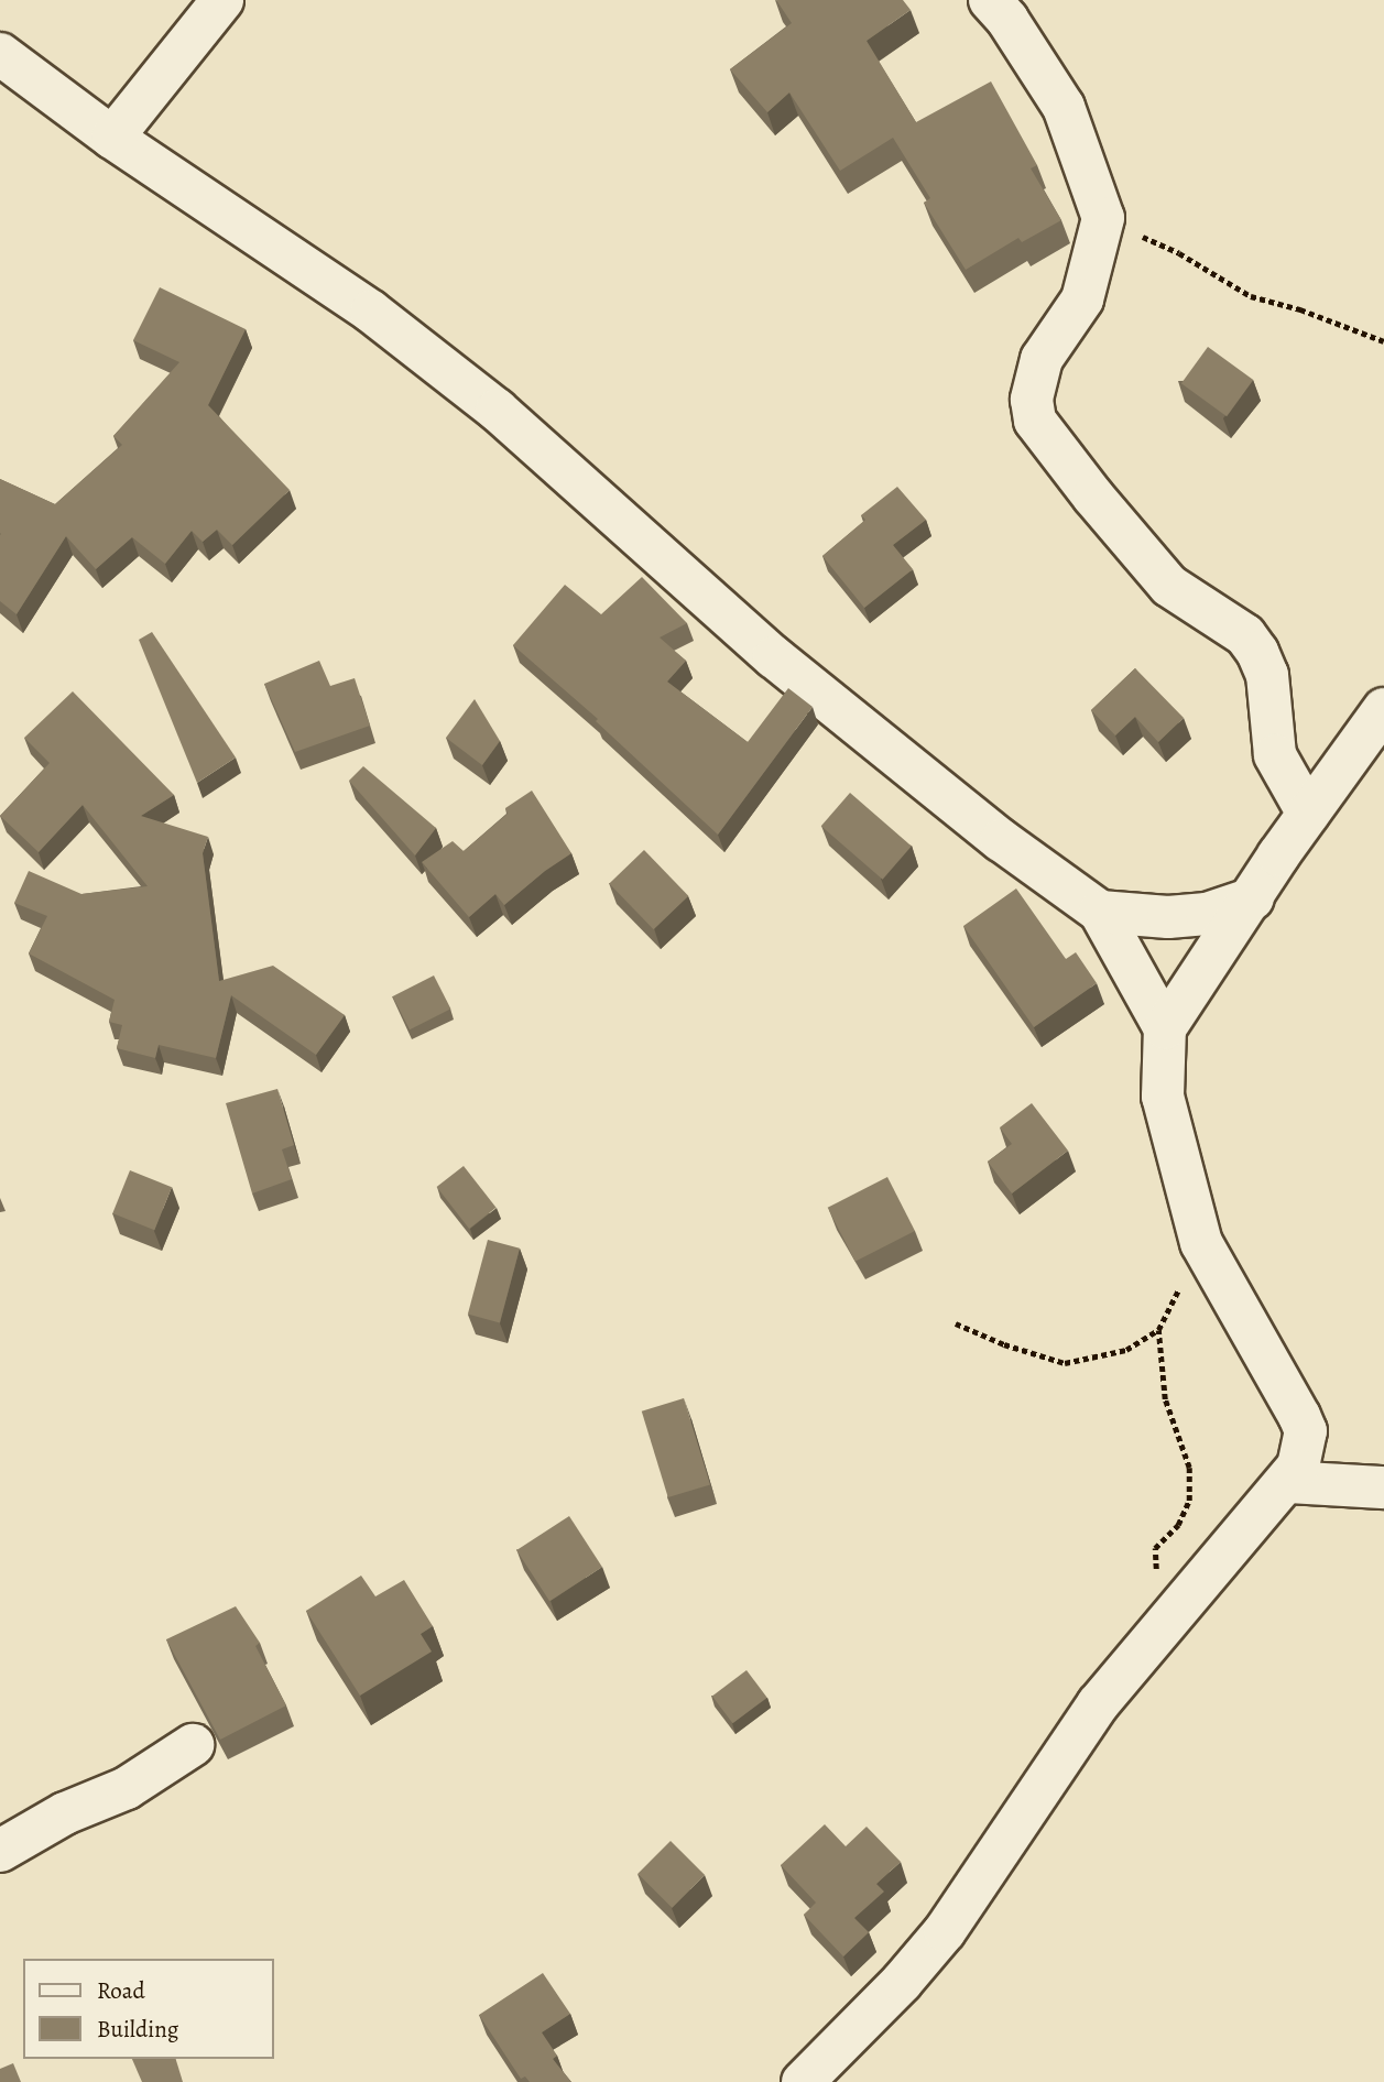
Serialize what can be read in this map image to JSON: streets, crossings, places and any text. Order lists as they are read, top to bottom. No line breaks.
{"legend":["Road","Building"]}
